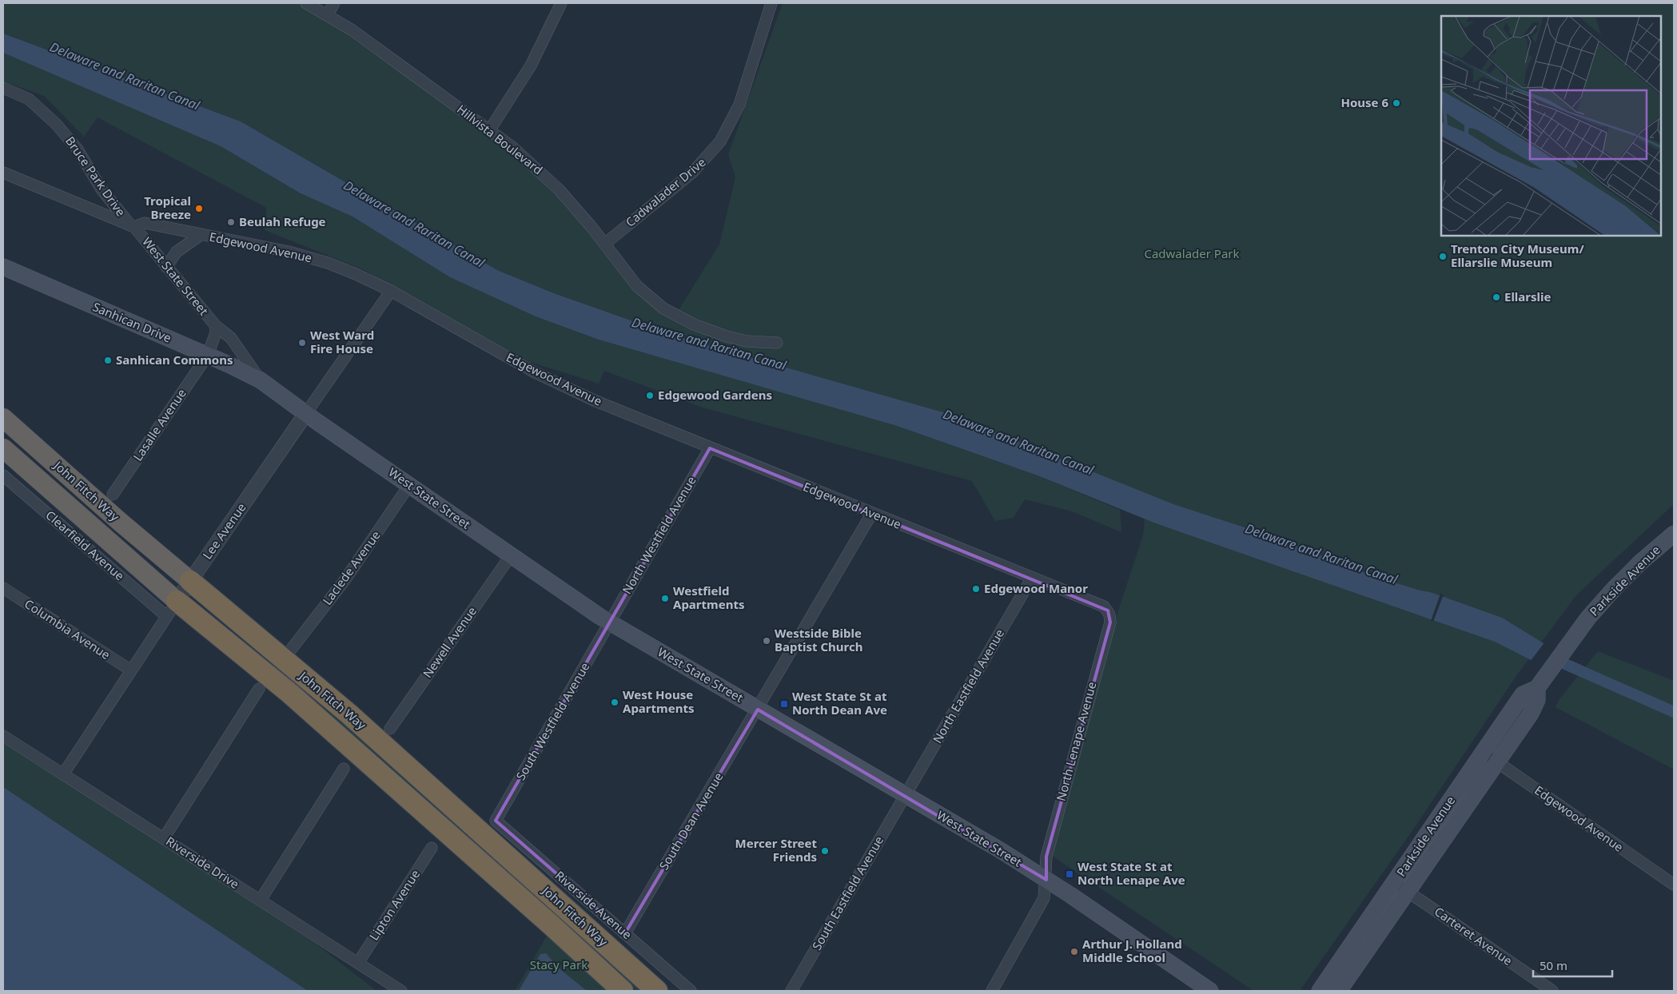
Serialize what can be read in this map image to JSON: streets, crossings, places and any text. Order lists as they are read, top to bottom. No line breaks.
{"streets":{"highway":["John Fitch Way"],"main road":["West State Street","Sanhican Drive","Parkside Avenue"],"street":["Hillvista Boulevard","Bruce Park Drive","Cadwalader Drive","Edgewood Avenue","Lasalle Avenue","Lee Avenue","North Westfield Avenue","Clearfield Avenue","Laclede Avenue","Columbia Avenue","Newell Avenue","North Eastfield Avenue","South Westfield Avenue","North Lenape Avenue","South Dean Avenue","Riverside Drive","South Eastfield Avenue","Lipton Avenue","Riverside Avenue","Carteret Avenue"]},"crossings":[["Hillvista Boulevard","Cadwalader Drive"],["Bruce Park Drive","Edgewood Avenue"],["Bruce Park Drive","West State Street"],["Edgewood Avenue","West State Street"],["Edgewood Avenue","Lee Avenue"],["Edgewood Avenue","North Westfield Avenue"],["Edgewood Avenue","Parkside Avenue"],["Edgewood Avenue","North Eastfield Avenue"],["Edgewood Avenue","North Lenape Avenue"],["Edgewood Avenue","South Dean Avenue"],["West State Street","Sanhican Drive"],["West State Street","Lasalle Avenue"],["West State Street","Lee Avenue"],["West State Street","North Westfield Avenue"],["West State Street","Laclede Avenue"],["West State Street","Newell Avenue"],["West State Street","North Eastfield Avenue"],["West State Street","South Westfield Avenue"],["West State Street","North Lenape Avenue"],["West State Street","South Dean Avenue"],["West State Street","South Eastfield Avenue"],["Sanhican Drive","Lasalle Avenue"],["John Fitch Way","Lee Avenue"],["John Fitch Way","Clearfield Avenue"],["Lee Avenue","Clearfield Avenue"],["Lee Avenue","Columbia Avenue"],["Lee Avenue","Riverside Drive"],["North Westfield Avenue","South Westfield Avenue"],["Parkside Avenue","Carteret Avenue"],["North Eastfield Avenue","South Eastfield Avenue"],["South Westfield Avenue","Riverside Avenue"],["South Dean Avenue","Riverside Avenue"],["Riverside Drive","Lipton Avenue"]],"water":["Delaware and Raritan Canal"],"parks":["Cadwalader Park","Stacy Park"],"places":{"other":["House 6","Tropical Breeze","Beulah Refuge","Trenton City Museum/ Ellarslie Museum","Ellarslie","West Ward Fire House","Sanhican Commons","Edgewood Gardens","Edgewood Manor","Westfield Apartments","Westside Bible Baptist Church","West House Apartments","Mercer Street Friends","Arthur J. Holland Middle School"],"transit":["West State St at North Dean Ave","West State St at North Lenape Ave"]},"scale_bar":"50 m"}
